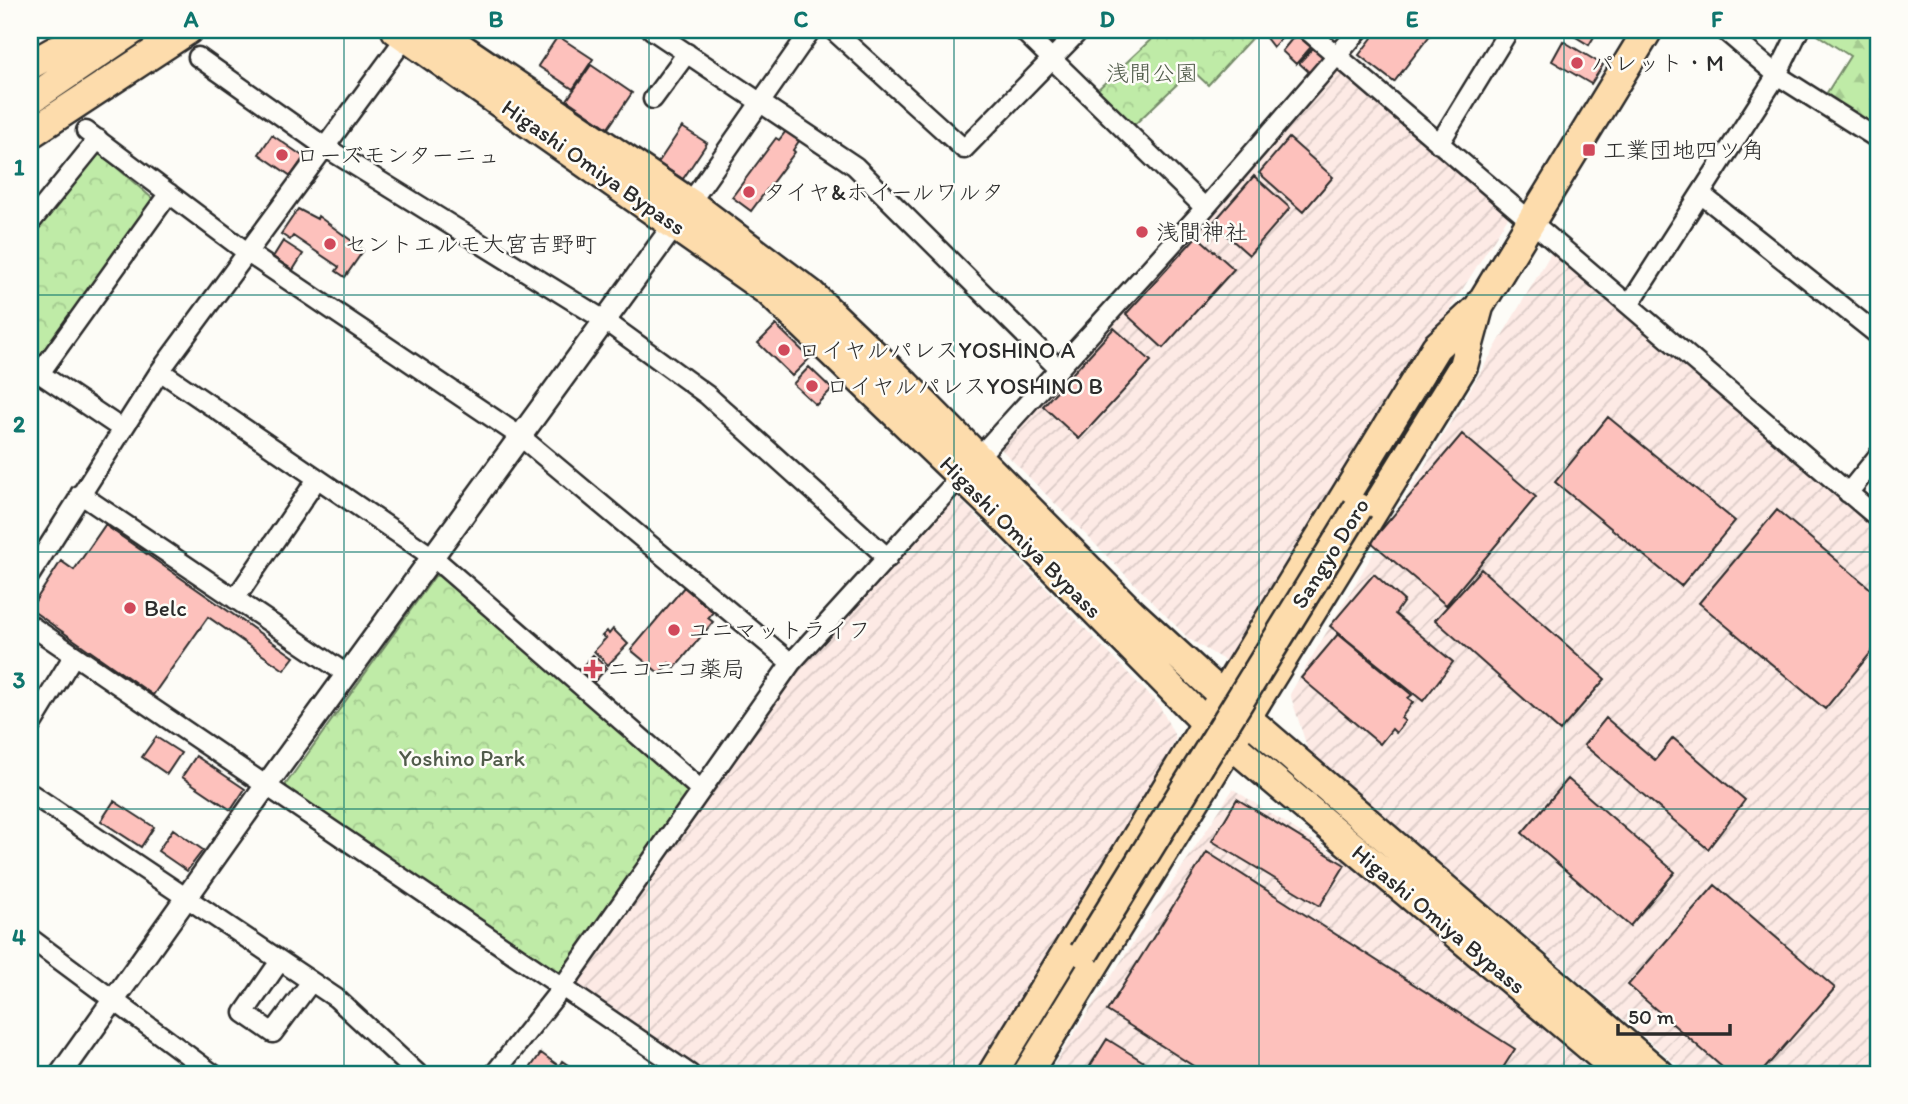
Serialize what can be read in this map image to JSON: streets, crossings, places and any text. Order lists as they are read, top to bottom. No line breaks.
{"streets":{"main road":["Higashi Omiya Bypass","Sangyo Doro"]},"parks":["浅間公園","Yoshino Park"],"places":{"other":["パレット・M","ローズモンターニュ","タイヤ&ホイールワルタ","浅間神社","セントエルモ大宮吉野町","ロイヤルパレスYOSHINO A","ロイヤルパレスYOSHINO B","Belc","ユニマットライフ"],"transit":["工業団地四ツ角"],"health":["ニコニコ薬局"]},"scale_bar":"50 m","grid":{"columns":["A","B","C","D","E","F"],"rows":["1","2","3","4"]}}
